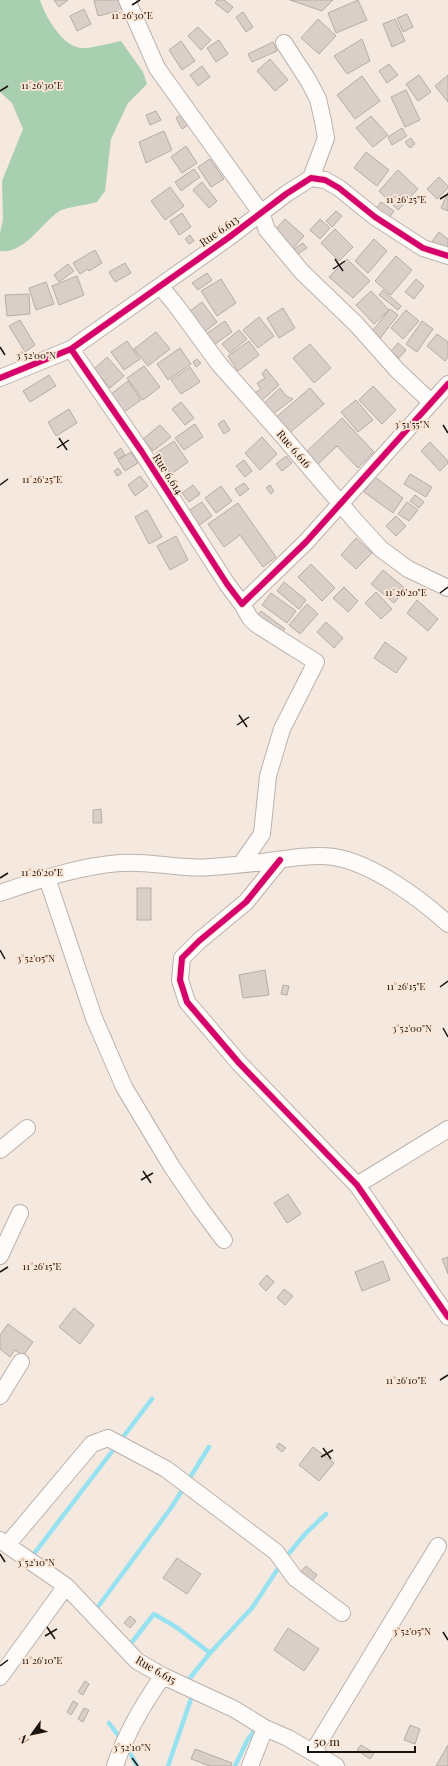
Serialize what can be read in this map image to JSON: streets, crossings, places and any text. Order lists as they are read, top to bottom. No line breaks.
{"streets":{"street":["Rue 6.613","Rue 6.616","Rue 6.614","Rue 6.615"]},"crossings":[["Rue 6.613","Rue 6.616"],["Rue 6.613","Rue 6.614"]],"scale_bar":"50 m","north":"bottom left","coordinates":["11°26'30\"E","11°26'25\"E","3°52'00\"N","3°51'55\"N","11°26'20\"E","3°52'05\"N","11°26'15\"E","11°26'10\"E","3°52'10\"N"]}
